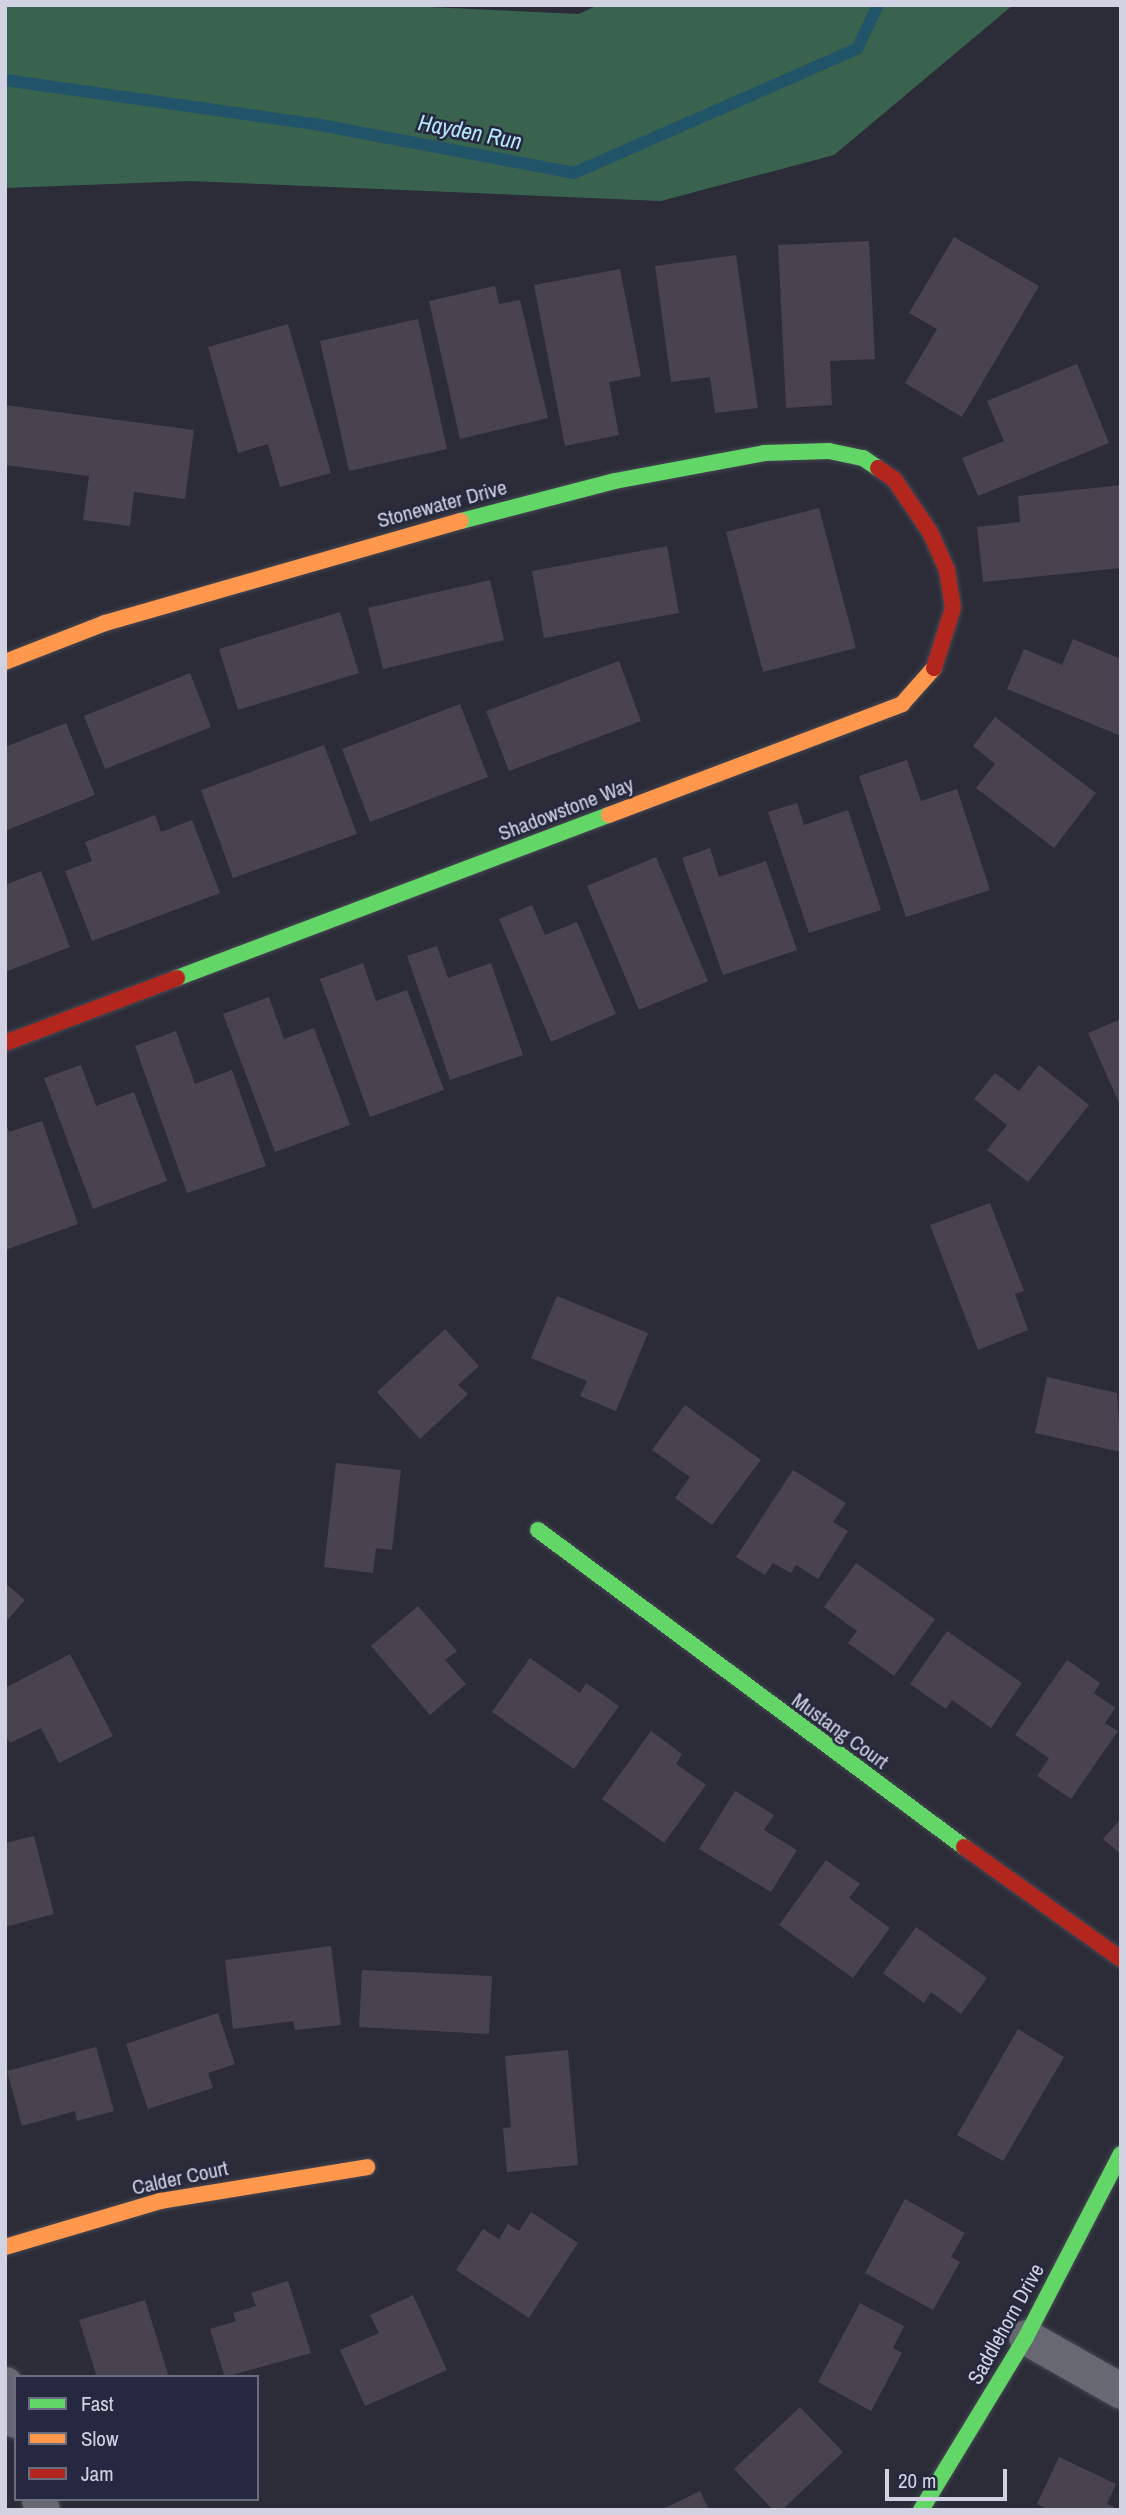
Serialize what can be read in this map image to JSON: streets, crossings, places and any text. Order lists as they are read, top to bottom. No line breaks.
{"streets":{"street":["Stonewater Drive","Shadowstone Way","Mustang Court","Calder Court","Saddlehorn Drive"]},"crossings":[["Stonewater Drive","Shadowstone Way"]],"water":["Hayden Run"],"legend":["Fast","Slow","Jam"],"scale_bar":"20 m"}
